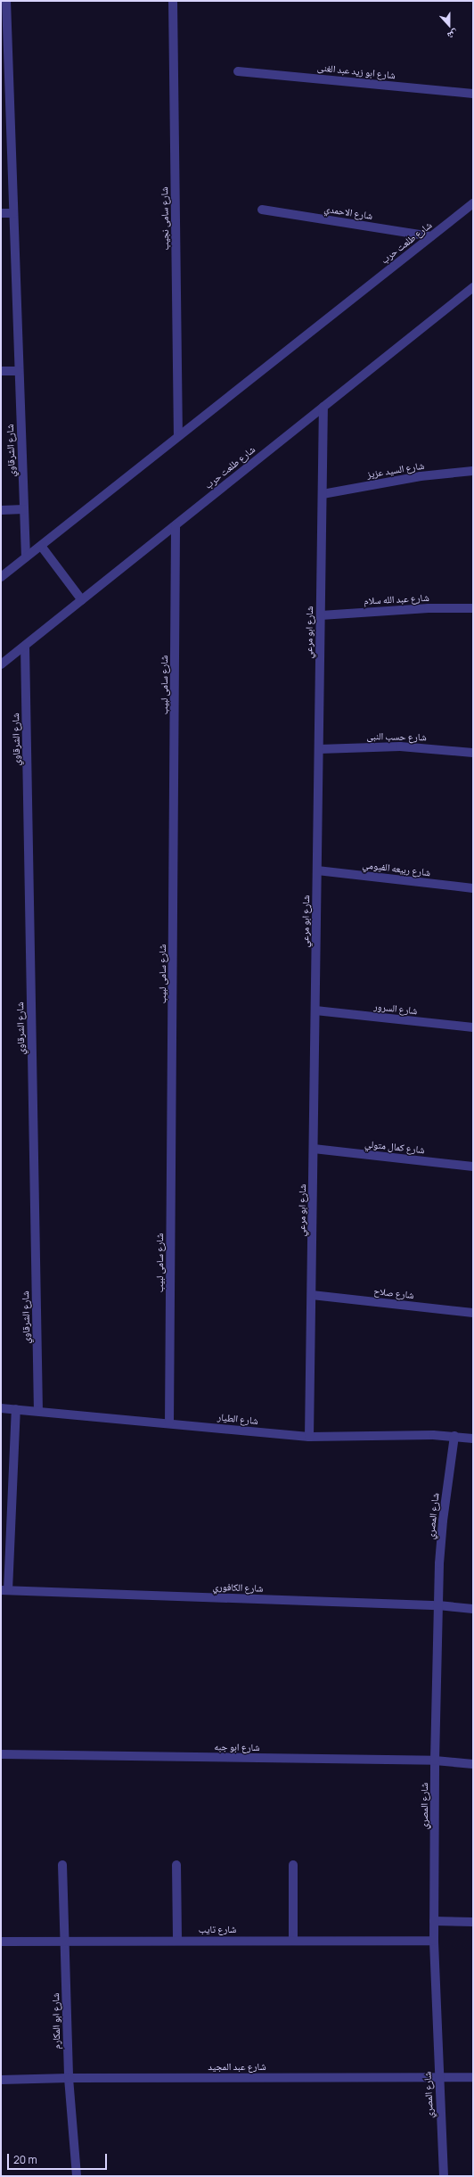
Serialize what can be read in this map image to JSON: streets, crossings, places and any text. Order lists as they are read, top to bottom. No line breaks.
{"streets":{"street":["شارع ابو زيد عبد الغنى","شارع الاحمدي","شارع سامى نجيب","شارع طلعت حرب","شارع الشرقاوي","شارع السيد عزيز","شارع عبد الله سلام","شارع ابو مرعي","شارع سامى لبيب","شارع حسب النبى","شارع ربيعه الفيومي","شارع السرور","شارع كمال متولي","شارع صلاح","شارع الطيار","شارع المصري","شارع الكافوري","شارع ابو جبه","شارع تايب","شارع ابو المكارم","شارع عبد المجيد"]},"crossings":[["شارع الاحمدي","شارع طلعت حرب"],["شارع سامى نجيب","شارع طلعت حرب"],["شارع طلعت حرب","شارع الشرقاوي"],["شارع طلعت حرب","شارع ابو مرعي"],["شارع طلعت حرب","شارع سامى لبيب"],["شارع الشرقاوي","شارع الطيار"],["شارع السيد عزيز","شارع ابو مرعي"],["شارع عبد الله سلام","شارع ابو مرعي"],["شارع ابو مرعي","شارع حسب النبى"],["شارع ابو مرعي","شارع ربيعه الفيومي"],["شارع ابو مرعي","شارع السرور"],["شارع ابو مرعي","شارع كمال متولي"],["شارع ابو مرعي","شارع صلاح"],["شارع ابو مرعي","شارع الطيار"],["شارع سامى لبيب","شارع الطيار"],["شارع الطيار","شارع المصري"],["شارع المصري","شارع الكافوري"],["شارع المصري","شارع ابو جبه"],["شارع المصري","شارع تايب"],["شارع المصري","شارع عبد المجيد"],["شارع تايب","شارع ابو المكارم"],["شارع ابو المكارم","شارع عبد المجيد"]],"scale_bar":"20 m","north":"bottom"}
